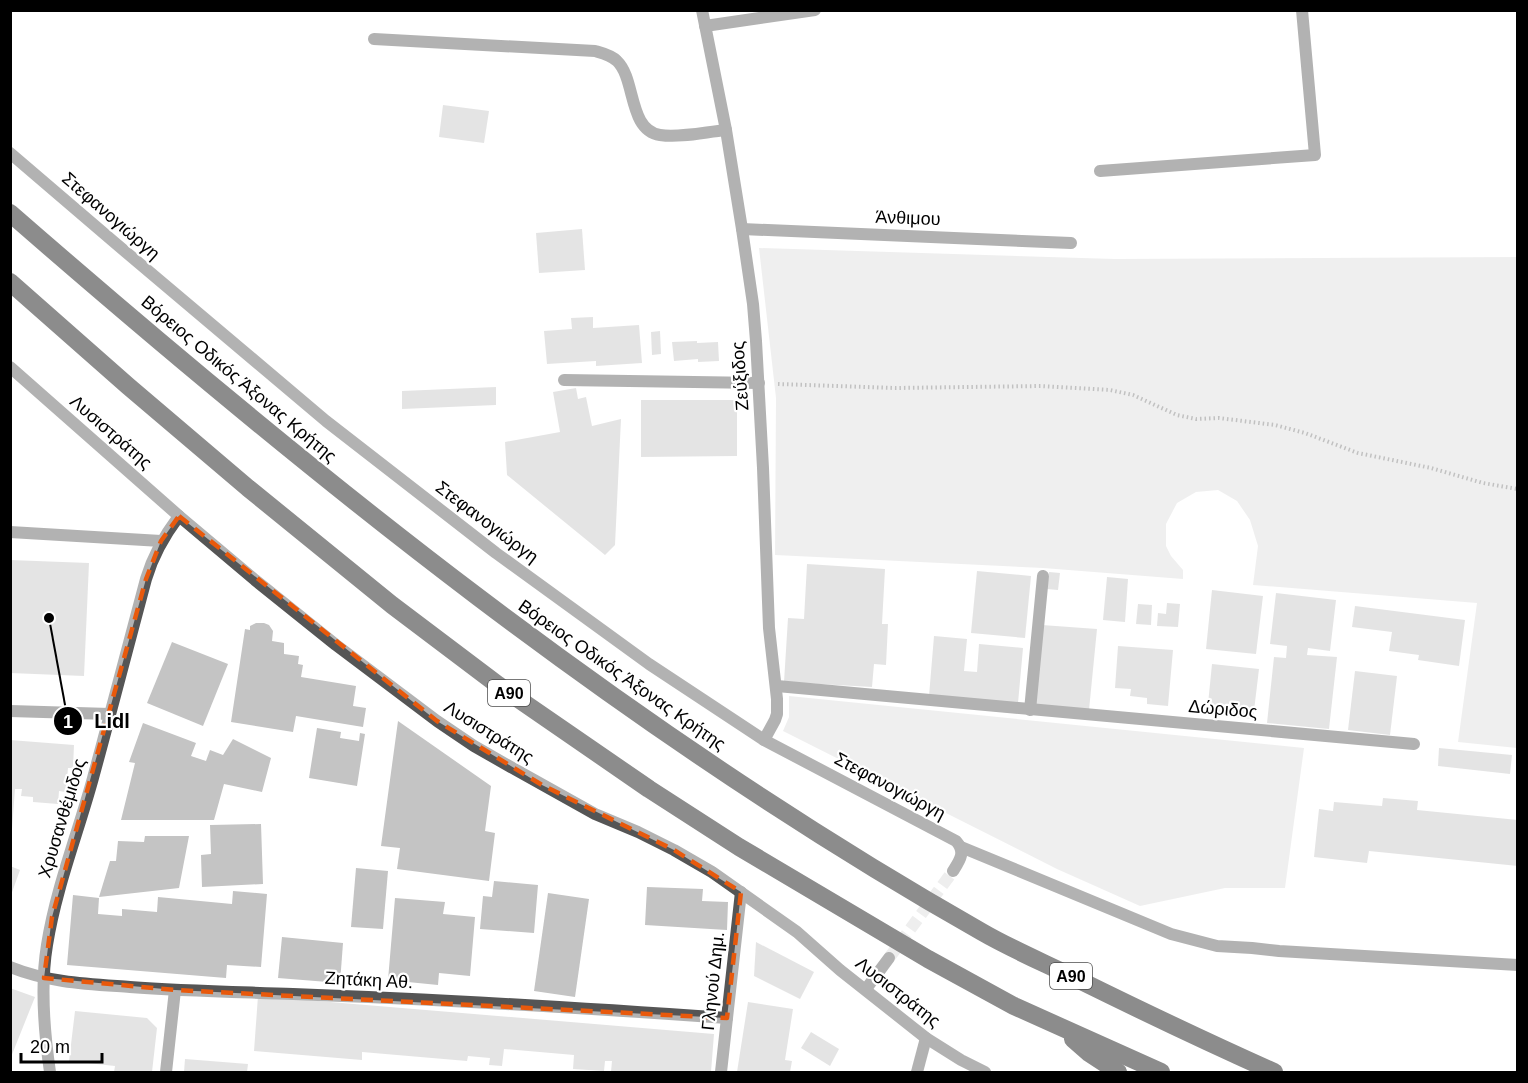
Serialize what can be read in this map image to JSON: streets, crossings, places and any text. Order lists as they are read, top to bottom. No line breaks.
{"streets":{"highway":["Βόρειος Οδικός Άξονας Κρήτης","Α90"],"street":["Στεφανογιώργη","Άνθιμου","Ζεύξιδος","Λυσιστράτης","Δώριδος","Χρυσανθέμιδος","Ζητάκη Αθ.","Γληνού Δημ."]},"crossings":[["Στεφανογιώργη","Ζεύξιδος"],["Άνθιμου","Ζεύξιδος"],["Ζεύξιδος","Δώριδος"],["Λυσιστράτης","Χρυσανθέμιδος"],["Λυσιστράτης","Γληνού Δημ."],["Χρυσανθέμιδος","Ζητάκη Αθ."],["Ζητάκη Αθ.","Γληνού Δημ."]],"places":["Lidl"],"scale_bar":"20 m"}
